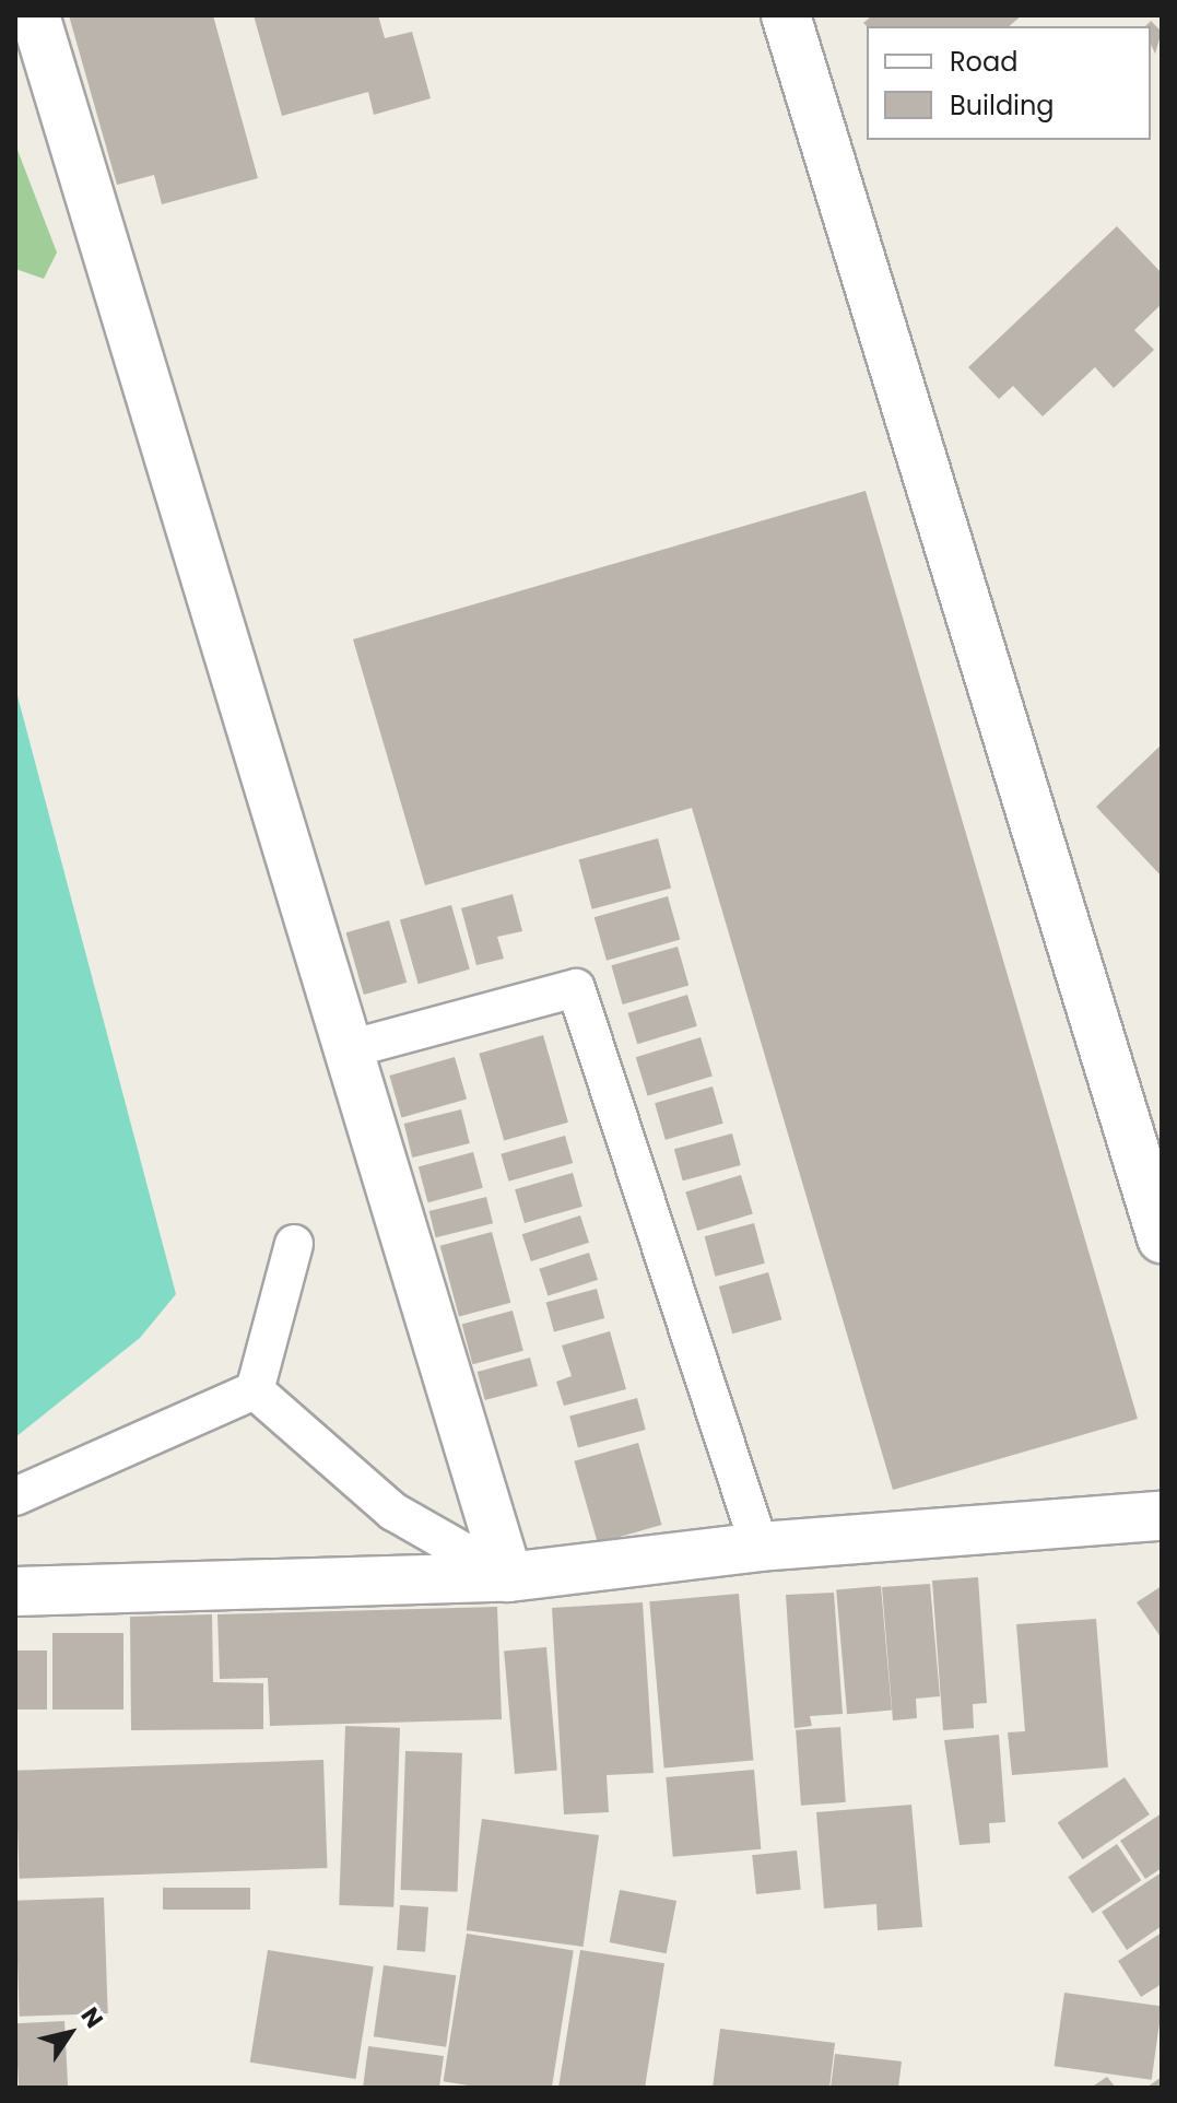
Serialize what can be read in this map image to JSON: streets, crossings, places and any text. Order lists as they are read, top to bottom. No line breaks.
{"legend":["Road","Building"],"north":"top right"}
